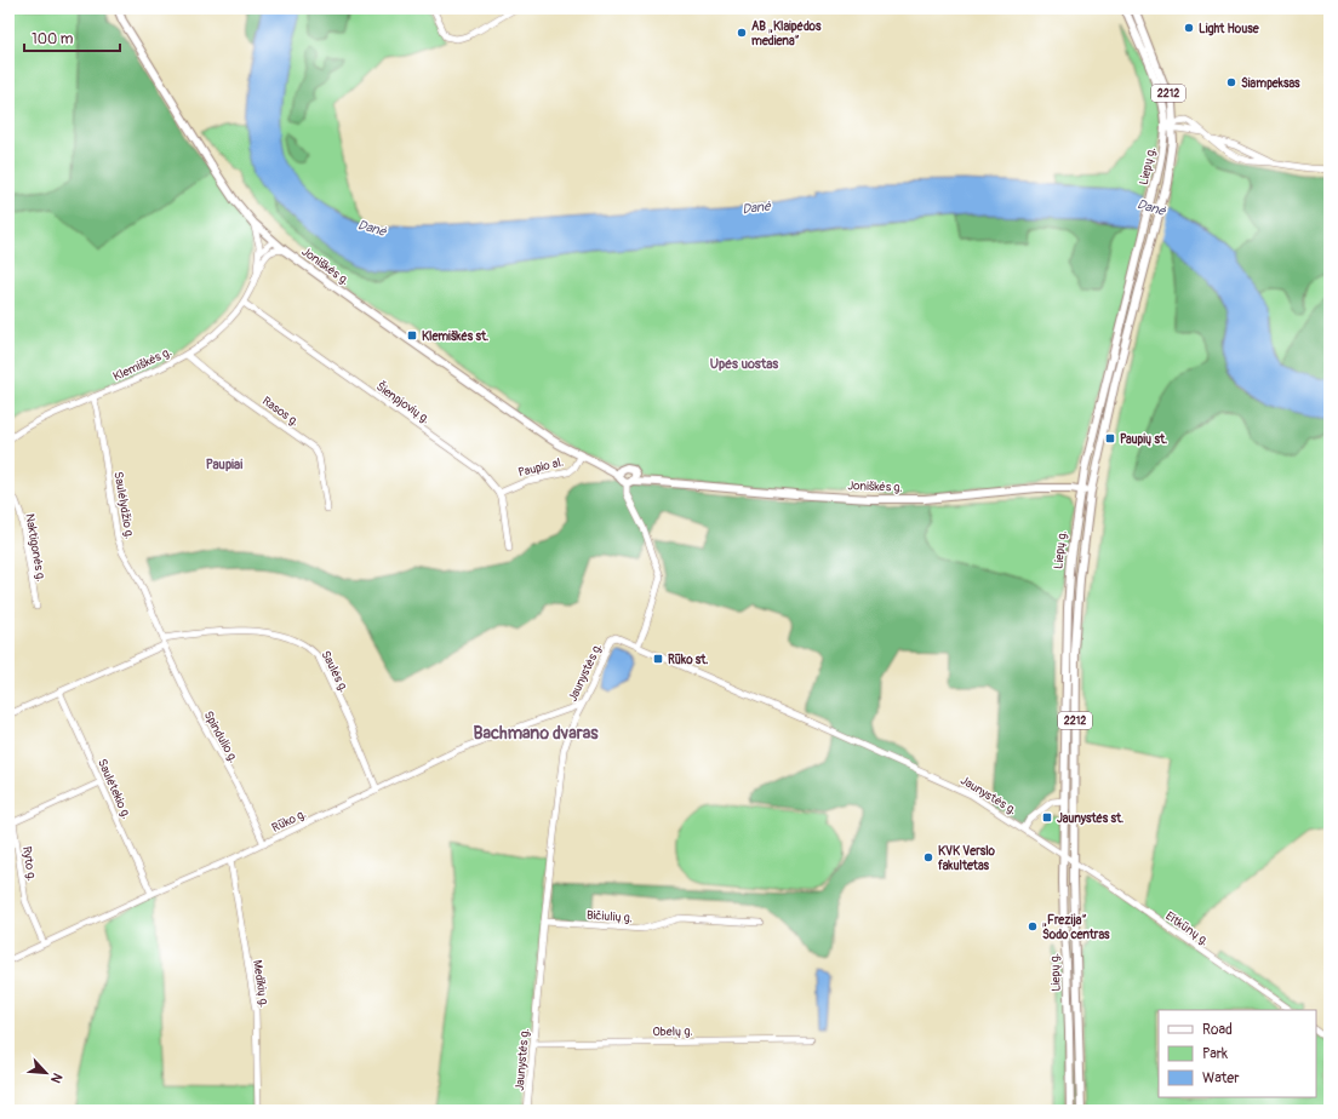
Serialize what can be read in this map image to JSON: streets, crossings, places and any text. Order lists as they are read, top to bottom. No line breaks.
{"streets":{"main road":["2212","Liepų g.","Joniškės g."],"street":["Klemiškės g.","Šienpjovių g.","Rasos g.","Paupio al.","Saulėlydžio g.","Naktigonės g.","Saulės g.","Jaunystės g.","Spindulio g.","Saulėtekio g.","Rūko g.","Ryto g.","Bičiulių g.","Eitkūnų g.","Medikių g.","Obelų g."]},"crossings":[["Liepų g.","Joniškės g."],["Liepų g.","Jaunystės g."],["Liepų g.","Eitkūnų g."],["Joniškės g.","Klemiškės g."],["Joniškės g.","Paupio al."],["Klemiškės g.","Šienpjovių g."],["Klemiškės g.","Rasos g."],["Klemiškės g.","Saulėlydžio g."],["Šienpjovių g.","Paupio al."],["Saulėlydžio g.","Saulės g."],["Saulėlydžio g.","Spindulio g."],["Saulės g.","Spindulio g."],["Saulės g.","Saulėtekio g."],["Saulės g.","Rūko g."],["Jaunystės g.","Rūko g."],["Jaunystės g.","Bičiulių g."],["Jaunystės g.","Eitkūnų g."],["Jaunystės g.","Obelų g."],["Spindulio g.","Rūko g."],["Saulėtekio g.","Rūko g."],["Saulėtekio g.","Ryto g."],["Rūko g.","Ryto g."],["Rūko g.","Medikių g."]],"districts":["Upės uostas","Paupiai","Bachmano dvaras"],"water":["Danė"],"places":{"other":["Light House","AB „Klaipėdos mediena“","Siampeksas","KVK Verslo fakultetas","„Frezija“ Sodo centras"],"transit":["Klemiškės st.","Paupių st.","Rūko st.","Jaunystės st."]},"legend":["Road","Park","Water"],"scale_bar":"100 m","north":"bottom right"}
